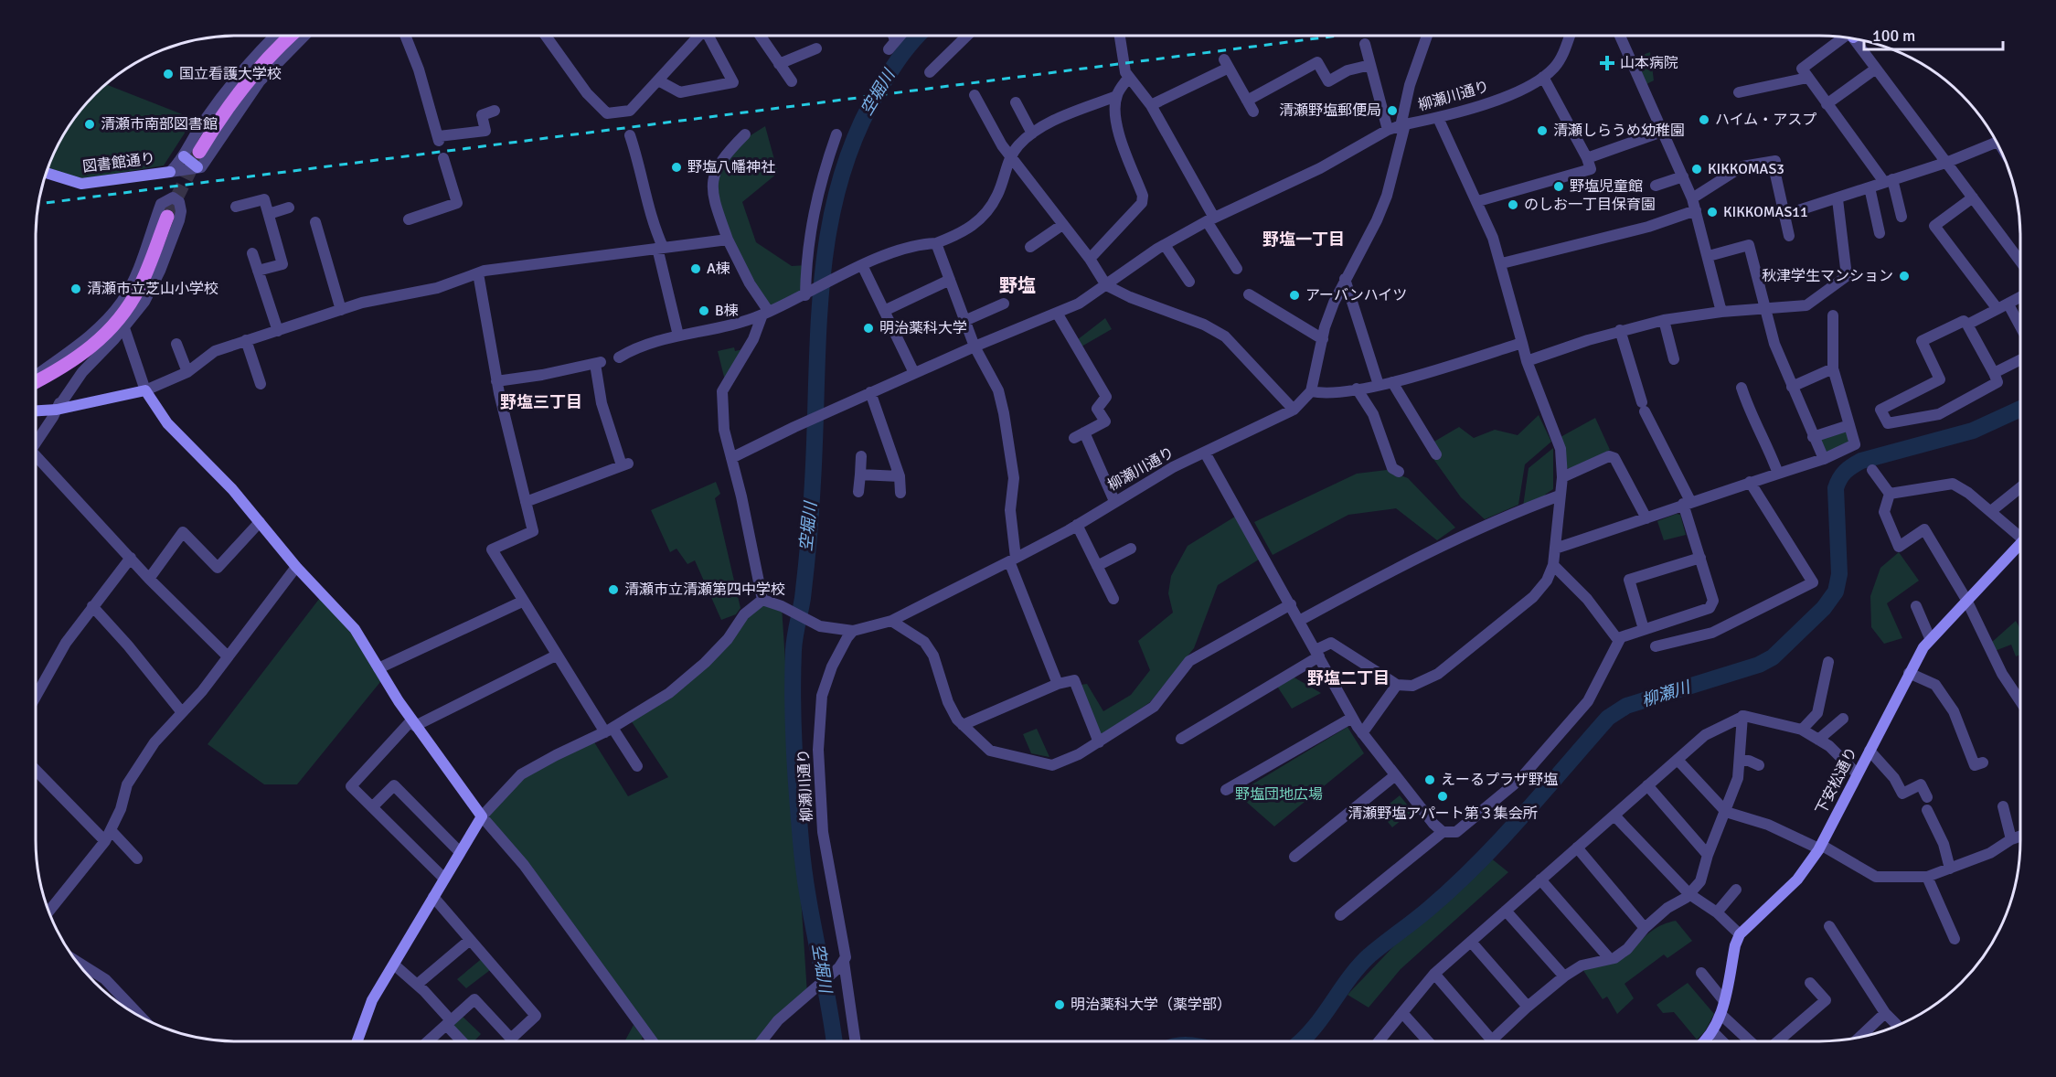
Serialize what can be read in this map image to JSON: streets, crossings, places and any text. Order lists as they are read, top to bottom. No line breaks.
{"streets":{"street":["柳瀬川通り","図書館通り","下安松通り"]},"districts":["野塩一丁目","野塩","野塩三丁目","野塩二丁目"],"water":["空堀川","柳瀬川"],"parks":["野塩団地広場"],"places":{"health":["山本病院"],"other":["国立看護大学校","清瀬野塩郵便局","ハイム・アスプ","清瀬市南部図書館","清瀬しらうめ幼稚園","野塩八幡神社","KIKKOMAS3","野塩児童館","のしお一丁目保育園","KIKKOMAS11","A棟","秋津学生マンション","清瀬市立芝山小学校","アーバンハイツ","B棟","明治薬科大学","清瀬市立清瀬第四中学校","えーるプラザ野塩","清瀬野塩アパート第３集会所","明治薬科大学（薬学部）"]},"scale_bar":"100 m"}
